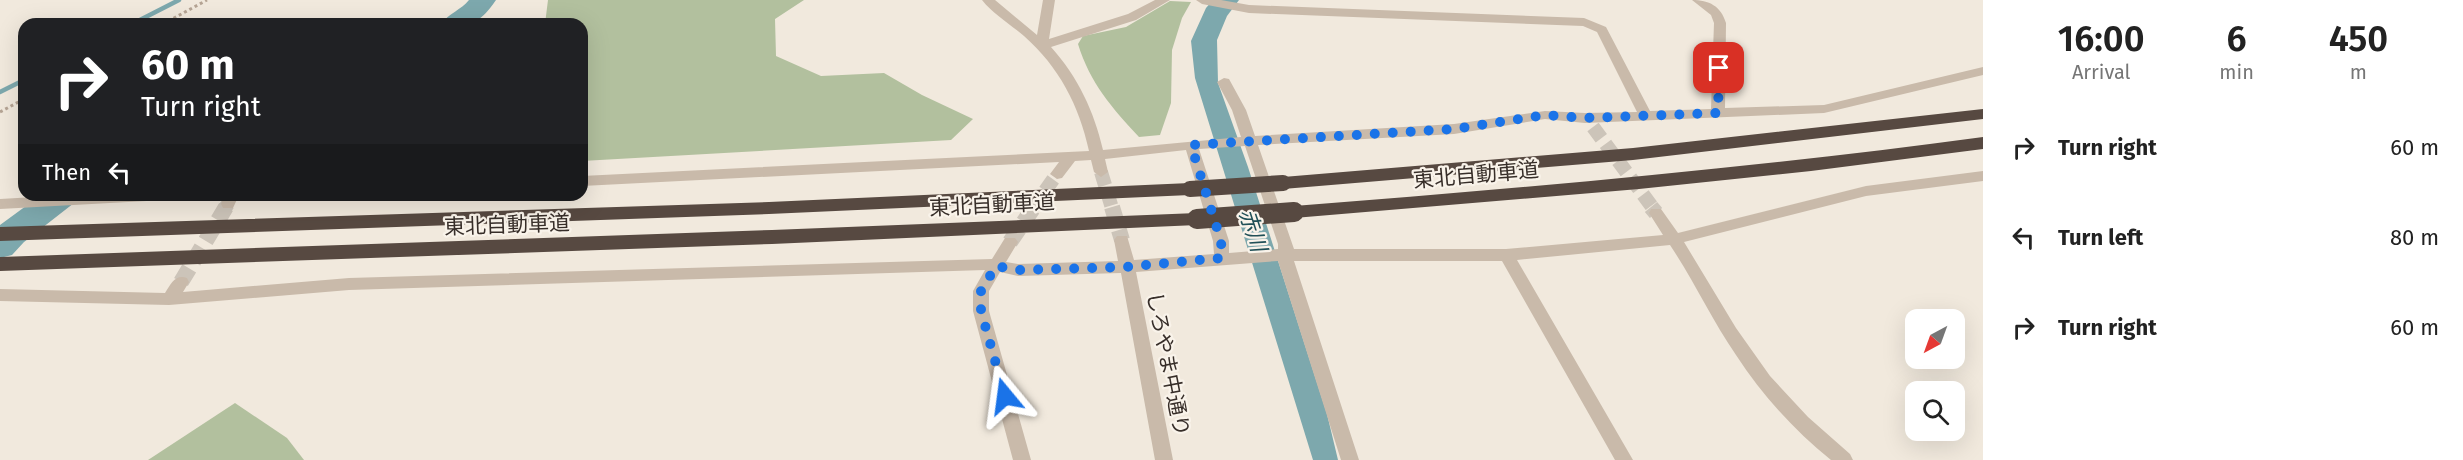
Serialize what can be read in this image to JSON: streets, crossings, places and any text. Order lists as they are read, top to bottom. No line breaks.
{"streets":{"highway":["東北自動車道"],"street":["しろやま中通り"]},"water":["赤川"],"north":"bottom left","page":{"eta":["16:00","Arrival","6","min","450","m"],"turn":["60 m","Turn right"],"list":[{"name":"Turn right","value":"60 m"},{"name":"Turn left","value":"80 m"},{"name":"Turn right","value":"60 m"}],"then":"Then"}}
